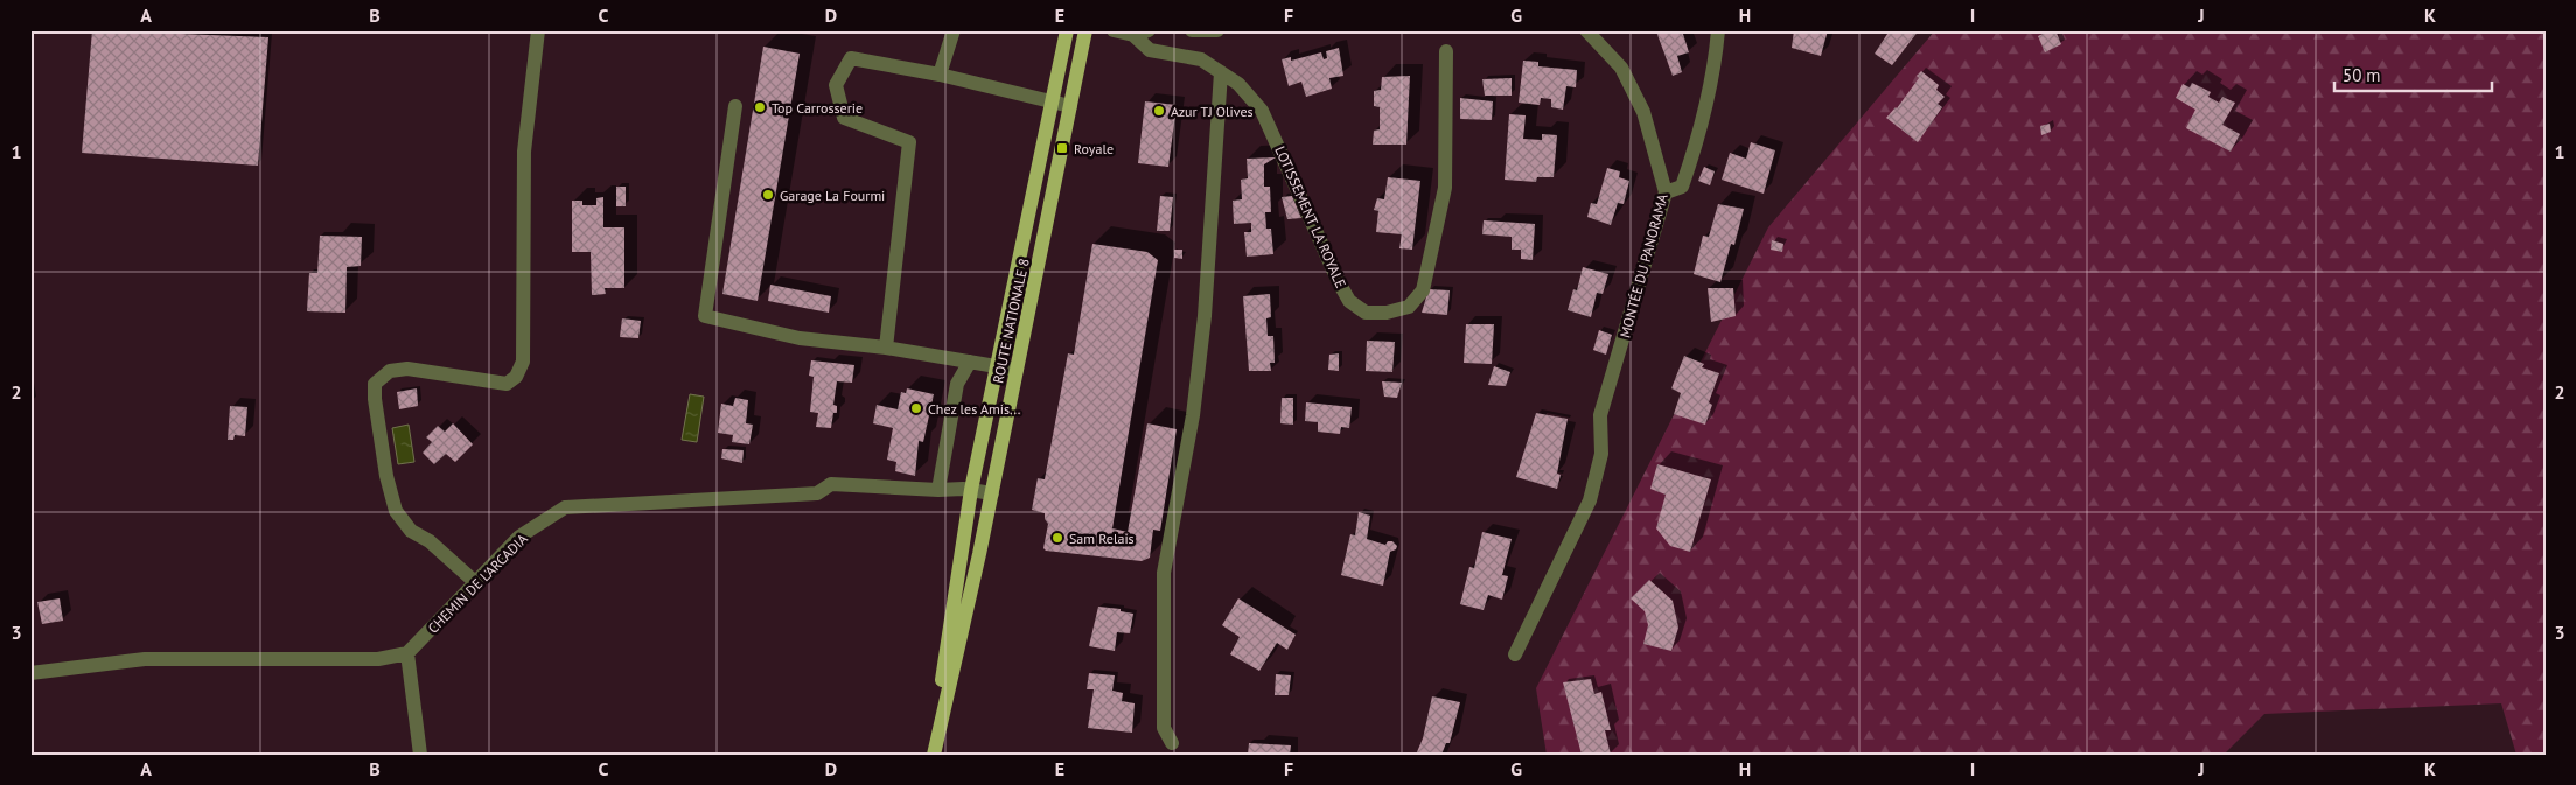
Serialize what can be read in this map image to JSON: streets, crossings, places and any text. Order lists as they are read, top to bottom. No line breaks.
{"streets":{"main road":["ROUTE NATIONALE 8"],"street":["LOTISSEMENT LA ROYALE","MONTÉE DU PANORAMA","CHEMIN DE L'ARCADIA"]},"crossings":[["ROUTE NATIONALE 8","CHEMIN DE L'ARCADIA"]],"places":{"other":["Top Carrosserie","Azur TJ Olives","Garage La Fourmi","Chez les Amis...","Sam Relais"],"transit":["Royale"]},"scale_bar":"50 m","grid":{"columns":["A","B","C","D","E","F","G","H","I","J","K"],"rows":["1","2","3"]}}
